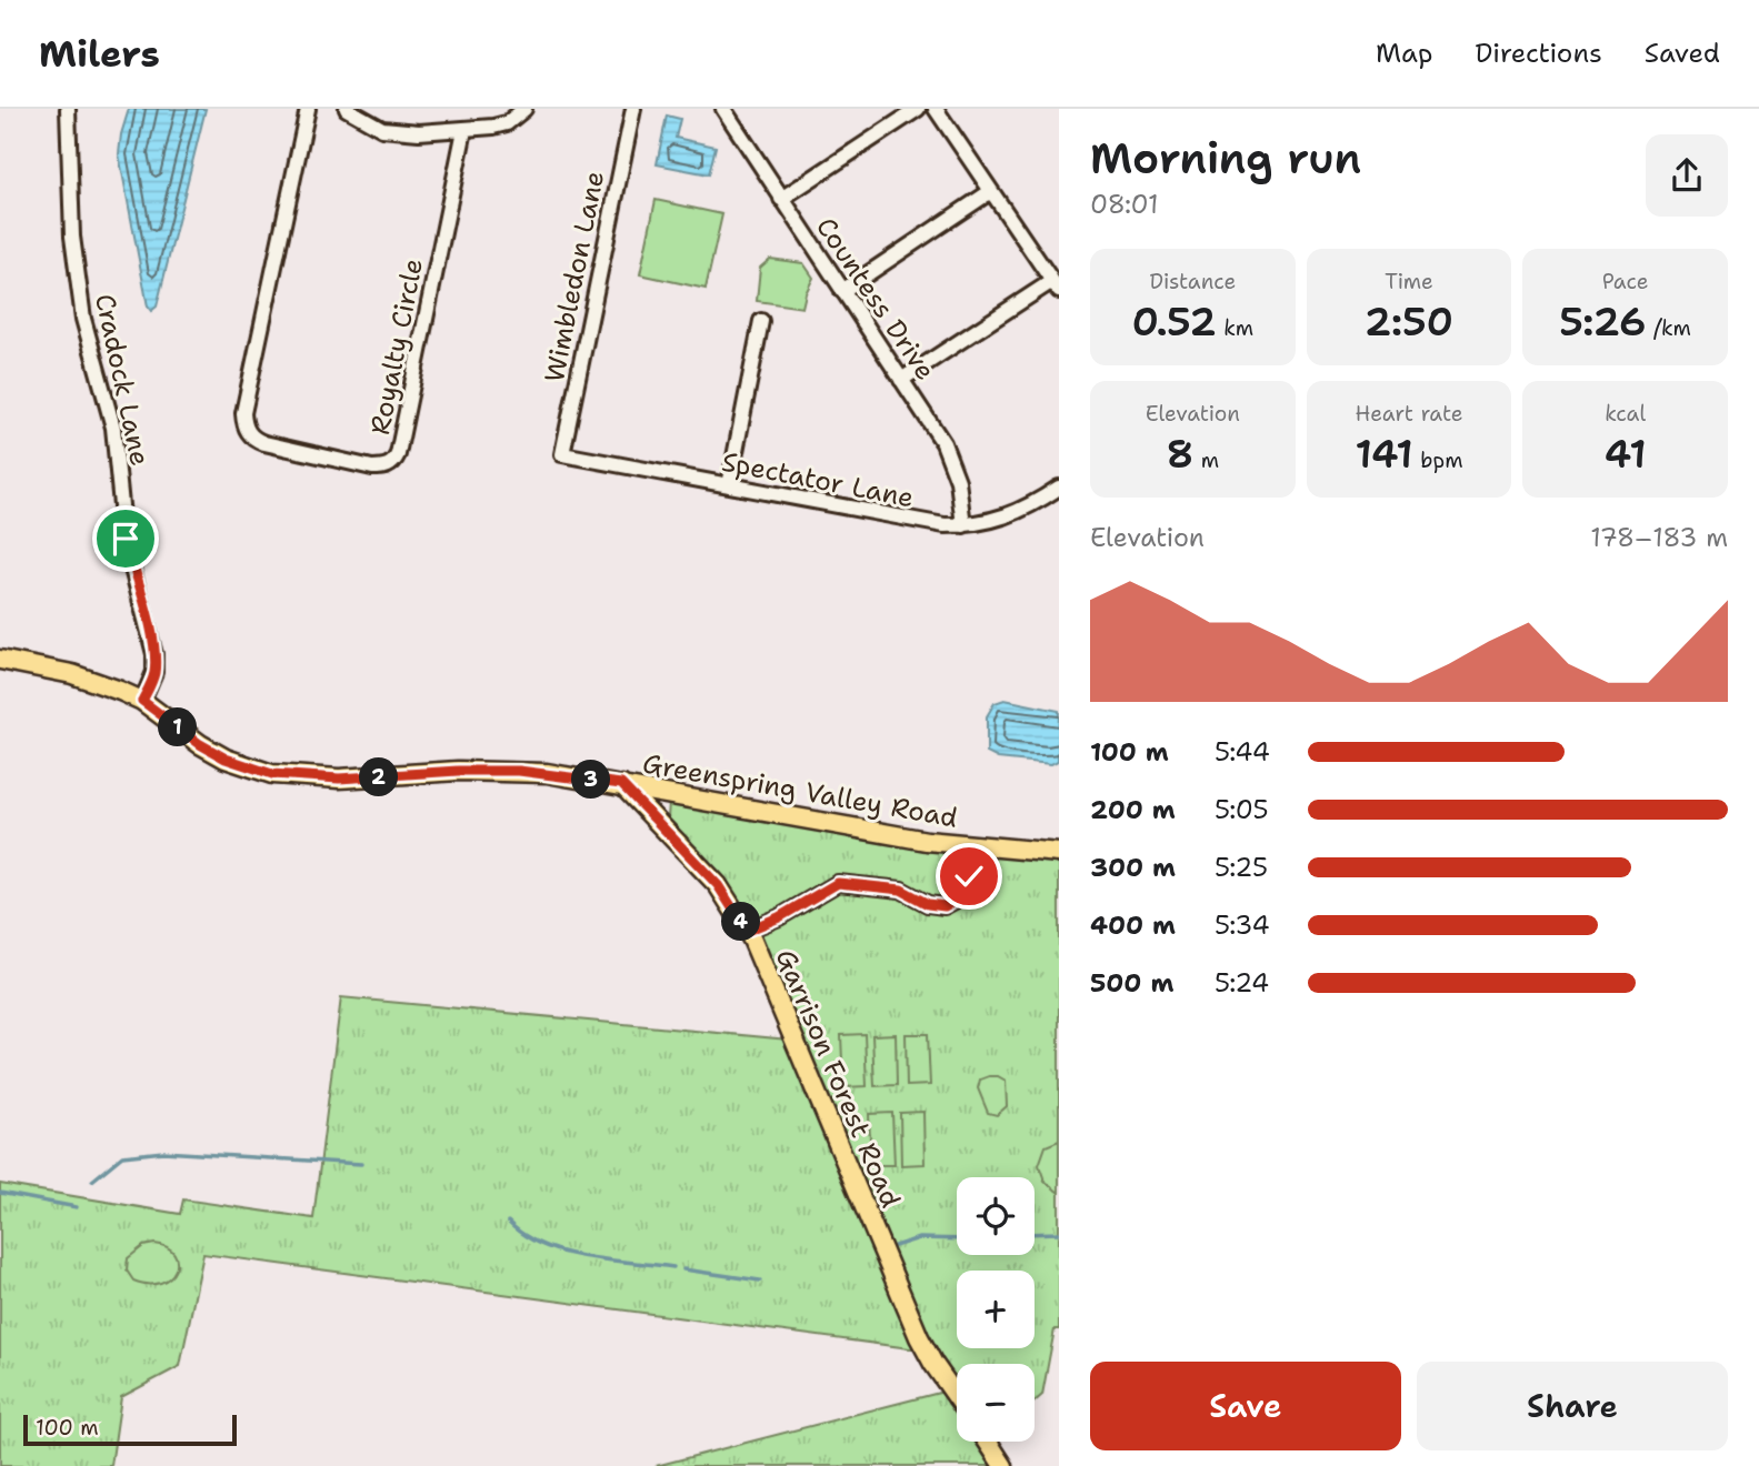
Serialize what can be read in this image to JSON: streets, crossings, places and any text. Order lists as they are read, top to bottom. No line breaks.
{"streets":{"main road":["Greenspring Valley Road","Garrison Forest Road"],"street":["Wimbledon Lane","Countess Drive","Royalty Circle","Cradock Lane","Spectator Lane"]},"crossings":[["Wimbledon Lane","Spectator Lane"],["Countess Drive","Spectator Lane"],["Cradock Lane","Greenspring Valley Road"],["Greenspring Valley Road","Garrison Forest Road"]],"scale_bar":"100 m","page":{"header":"Milers","nav":["Map","Directions","Saved"],"heading":["Morning run","08:01"],"stats":[["Distance","0.52 km"],["Time","2:50"],["Pace","5:26 /km"],["Elevation","8 m"],["Heart rate","141 bpm"],["kcal","41"]],"chart":["Elevation","178–183 m"],"pins":["1","2","3","4"],"list":[{"name":"100 m","note":"5:44"},{"name":"200 m","note":"5:05"},{"name":"300 m","note":"5:25"},{"name":"400 m","note":"5:34"},{"name":"500 m","note":"5:24"}],"map_buttons":["+","−"],"buttons":["Save","Share"],"scale":"100 m"}}
